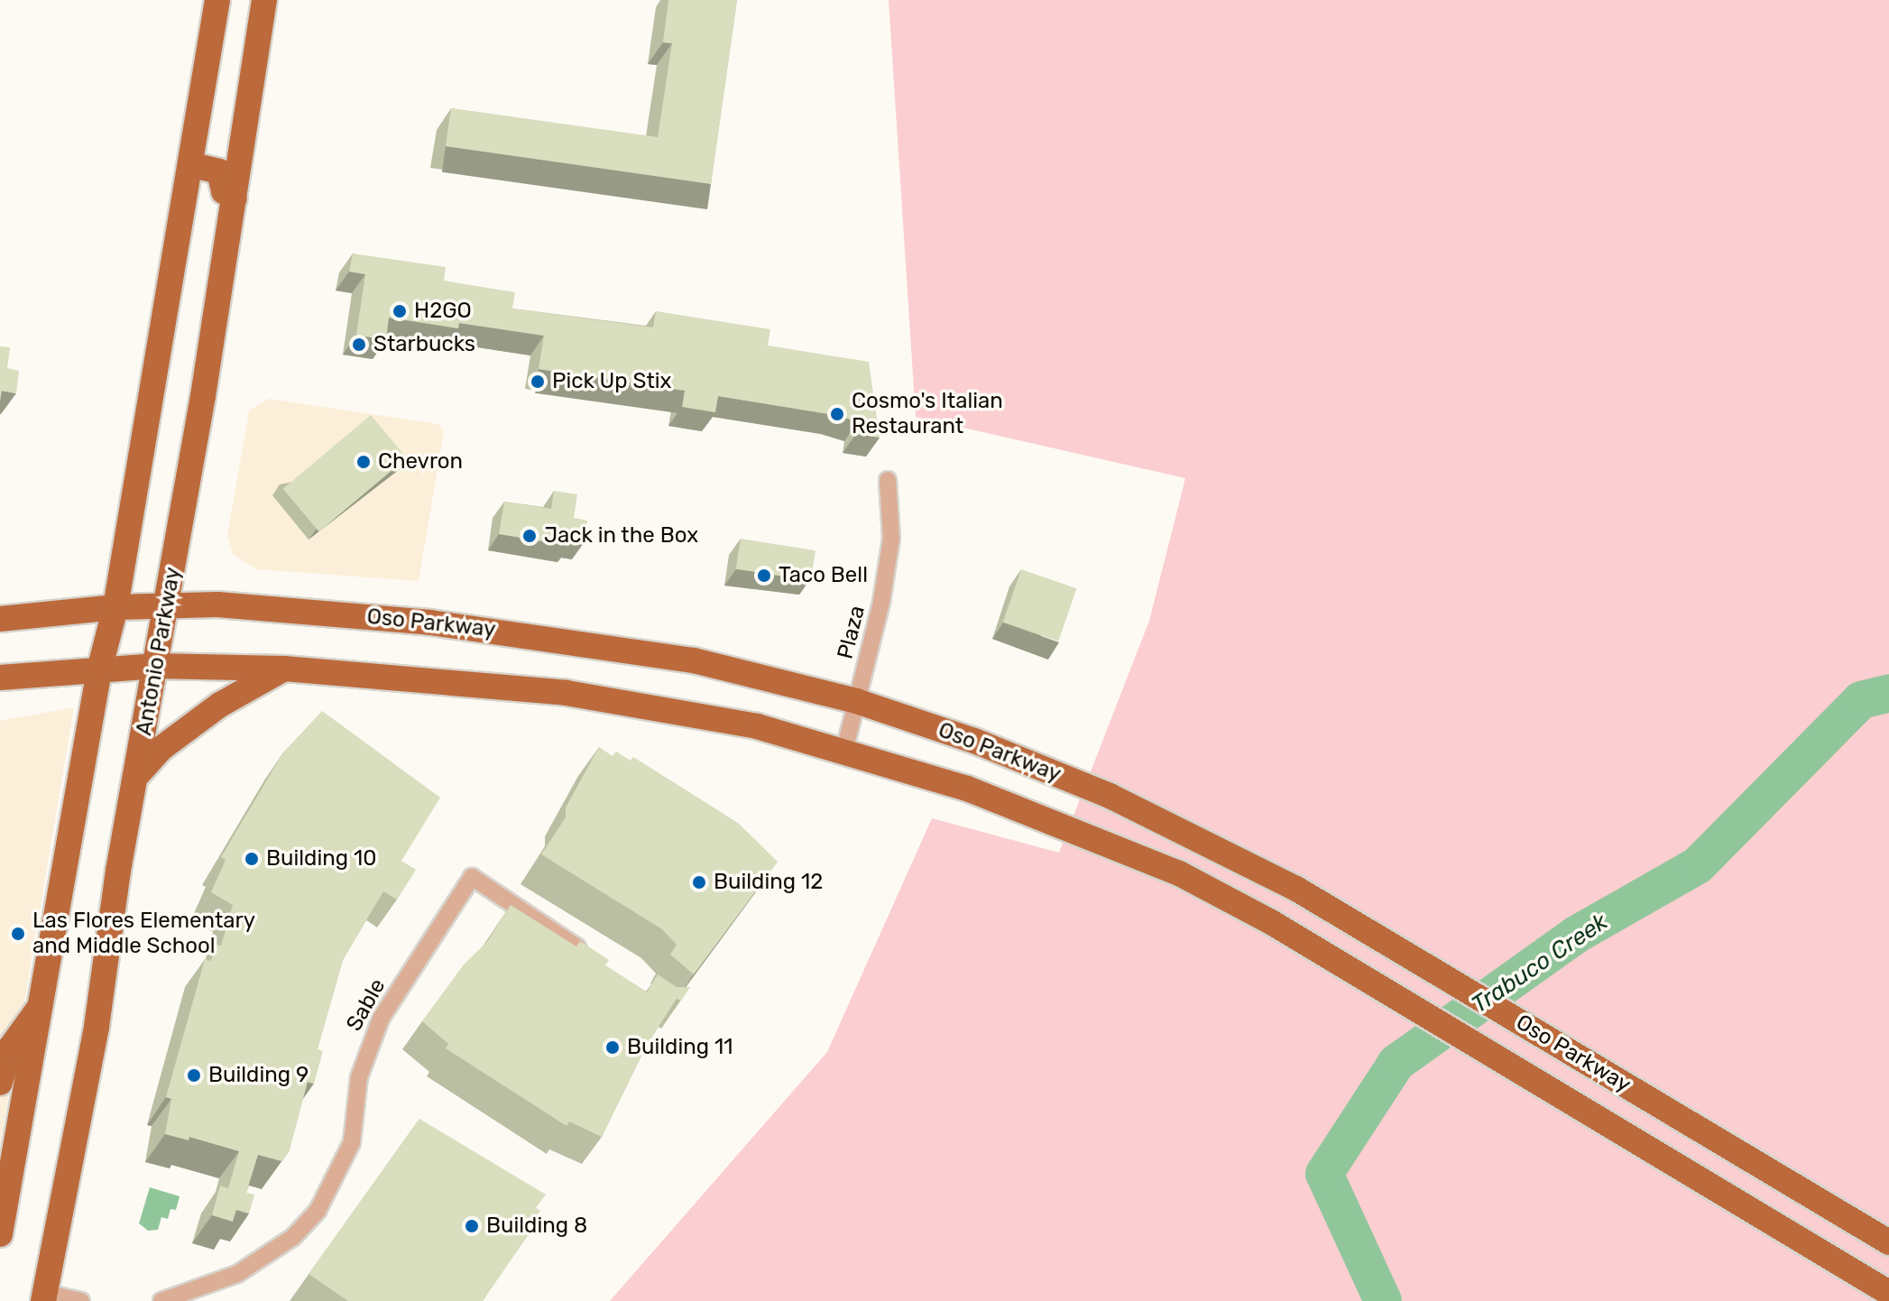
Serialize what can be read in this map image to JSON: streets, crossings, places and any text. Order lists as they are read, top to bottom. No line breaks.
{"streets":{"main road":["Oso Parkway","Antonio Parkway"],"street":["Plaza","Sable"]},"crossings":[["Oso Parkway","Plaza"],["Oso Parkway","Antonio Parkway"]],"water":["Trabuco Creek"],"places":["H2GO","Starbucks","Pick Up Stix","Cosmo's Italian Restaurant","Chevron","Jack in the Box","Taco Bell","Building 10","Building 12","Las Flores Elementary and Middle School","Building 11","Building 9","Building 8"]}
